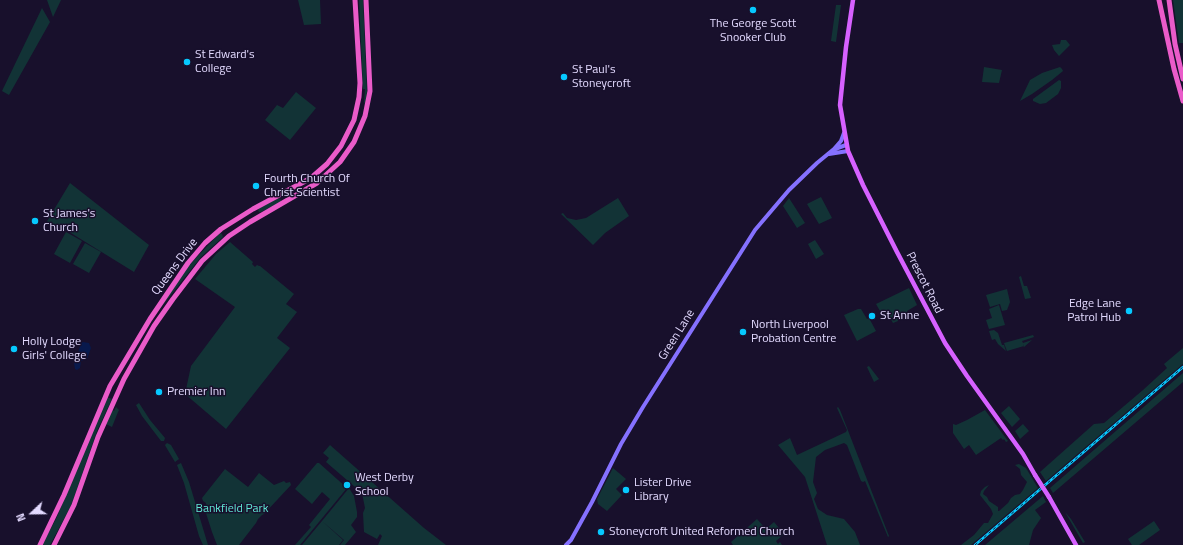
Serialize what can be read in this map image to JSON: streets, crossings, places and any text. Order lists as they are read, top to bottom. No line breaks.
{"streets":{"highway":["Queens Drive"],"main road":["Prescot Road","Green Lane"]},"crossings":[["Prescot Road","Green Lane"]],"parks":["Bankfield Park"],"places":["The George Scott Snooker Club","St Edward's College","St Paul's Stoneycroft","Fourth Church Of Christ Scientist","St James's Church","Edge Lane Patrol Hub","St Anne","North Liverpool Probation Centre","Holly Lodge Girls' College","Premier Inn","West Derby School","Lister Drive Library","Stoneycroft United Reformed Church"],"north":"left"}
